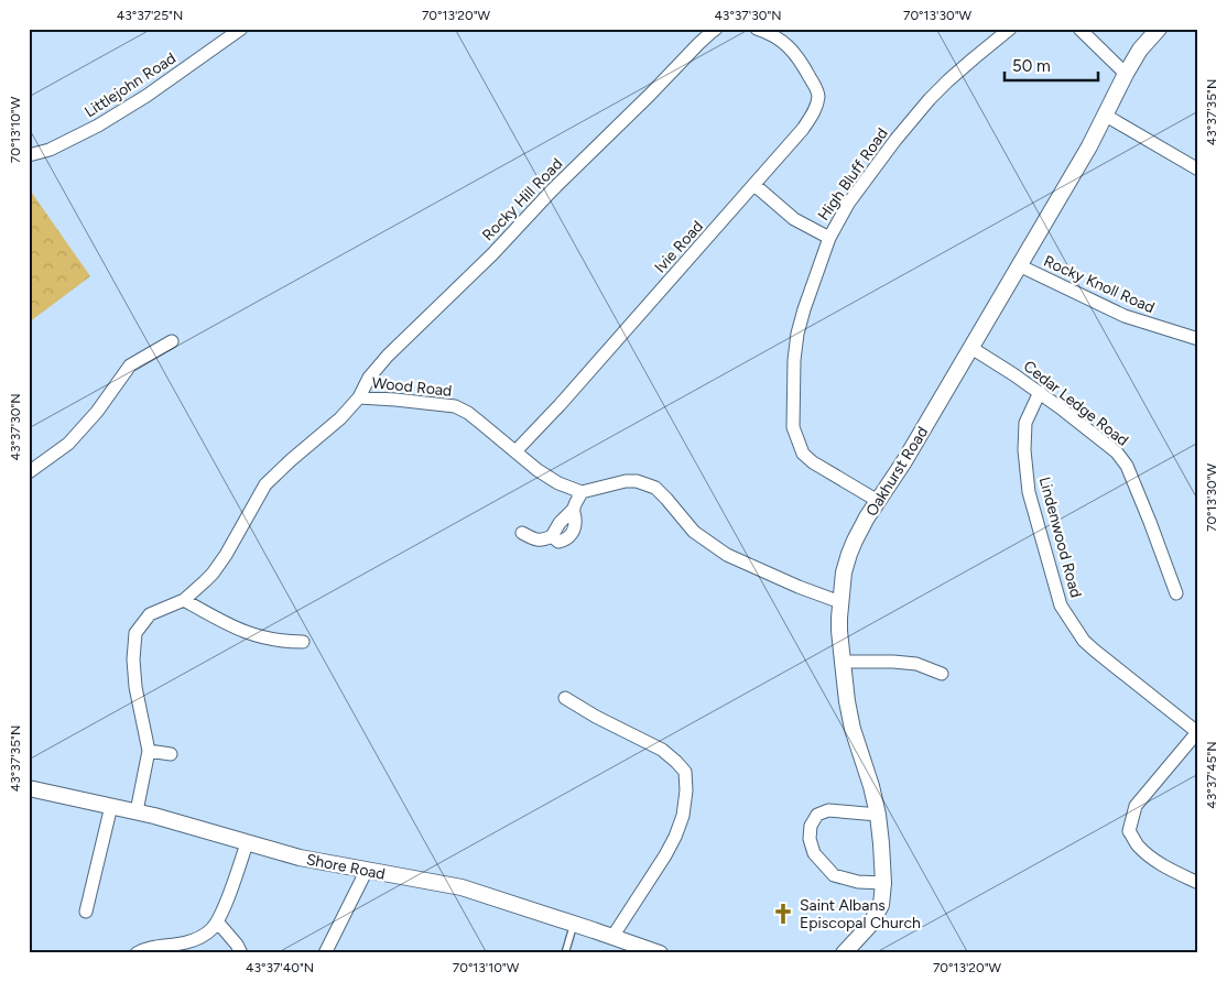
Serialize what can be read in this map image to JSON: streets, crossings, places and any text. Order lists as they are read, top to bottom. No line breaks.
{"streets":{"street":["Littlejohn Road","High Bluff Road","Rocky Hill Road","Ivie Road","Rocky Knoll Road","Wood Road","Cedar Ledge Road","Oakhurst Road","Lindenwood Road","Shore Road"]},"crossings":[["High Bluff Road","Oakhurst Road"],["Rocky Hill Road","Wood Road"],["Ivie Road","Wood Road"],["Rocky Knoll Road","Oakhurst Road"],["Wood Road","Shore Road"],["Cedar Ledge Road","Oakhurst Road"],["Cedar Ledge Road","Lindenwood Road"]],"places":{"church":["Saint Albans Episcopal Church"]},"scale_bar":"50 m","coordinates":["43°37'25\"N","70°13'20\"W","43°37'30\"N","70°13'30\"W","43°37'35\"N","70°13'10\"W","43°37'45\"N","43°37'40\"N"]}
